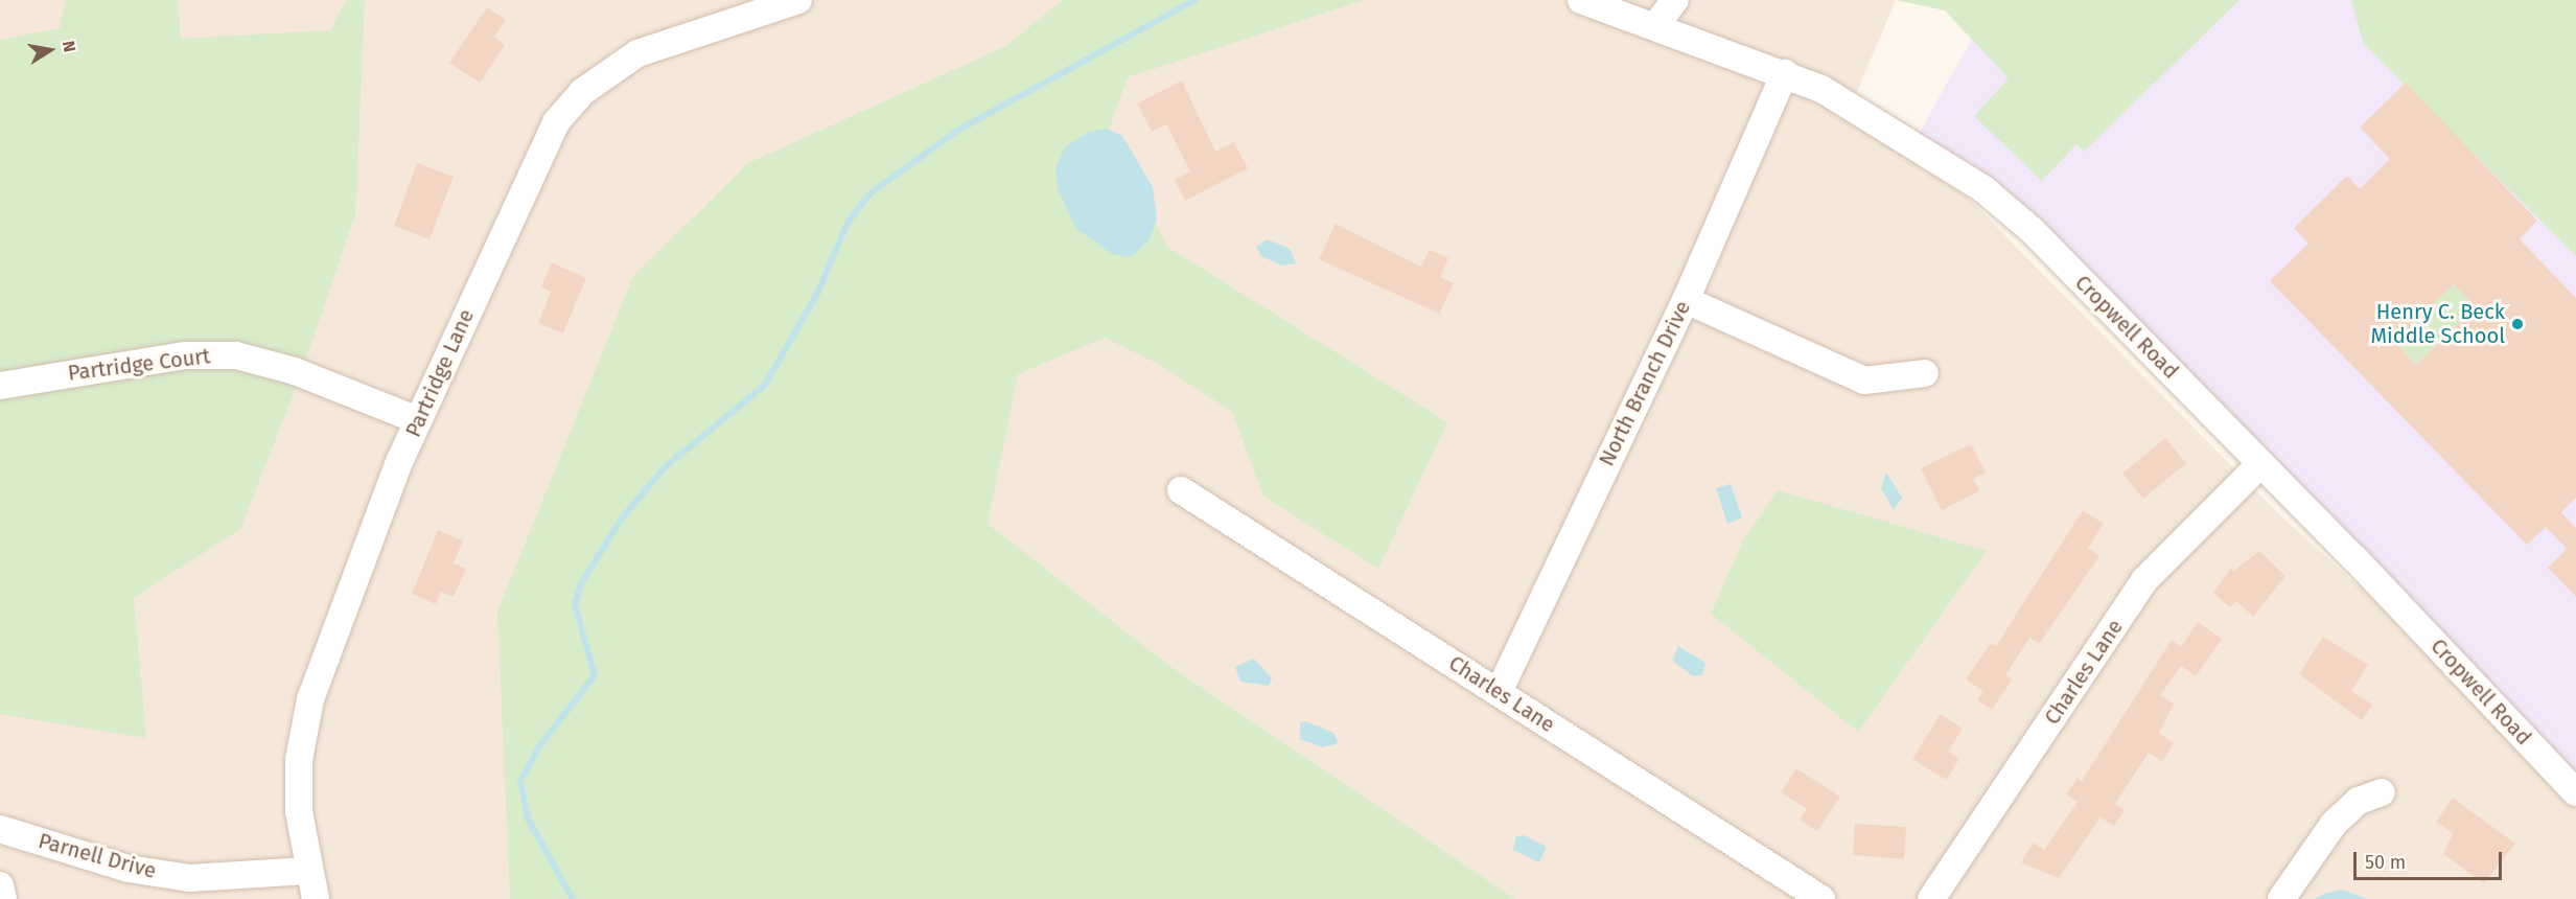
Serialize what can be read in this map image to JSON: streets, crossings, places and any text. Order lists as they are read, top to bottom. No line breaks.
{"streets":{"street":["Cropwell Road","Partridge Court","Partridge Lane","North Branch Drive","Charles Lane","Parnell Drive"]},"crossings":[["Cropwell Road","North Branch Drive"],["Cropwell Road","Charles Lane"],["Partridge Court","Partridge Lane"],["Partridge Lane","Parnell Drive"],["North Branch Drive","Charles Lane"]],"places":["Henry C. Beck Middle School"],"scale_bar":"50 m","north":"right"}
